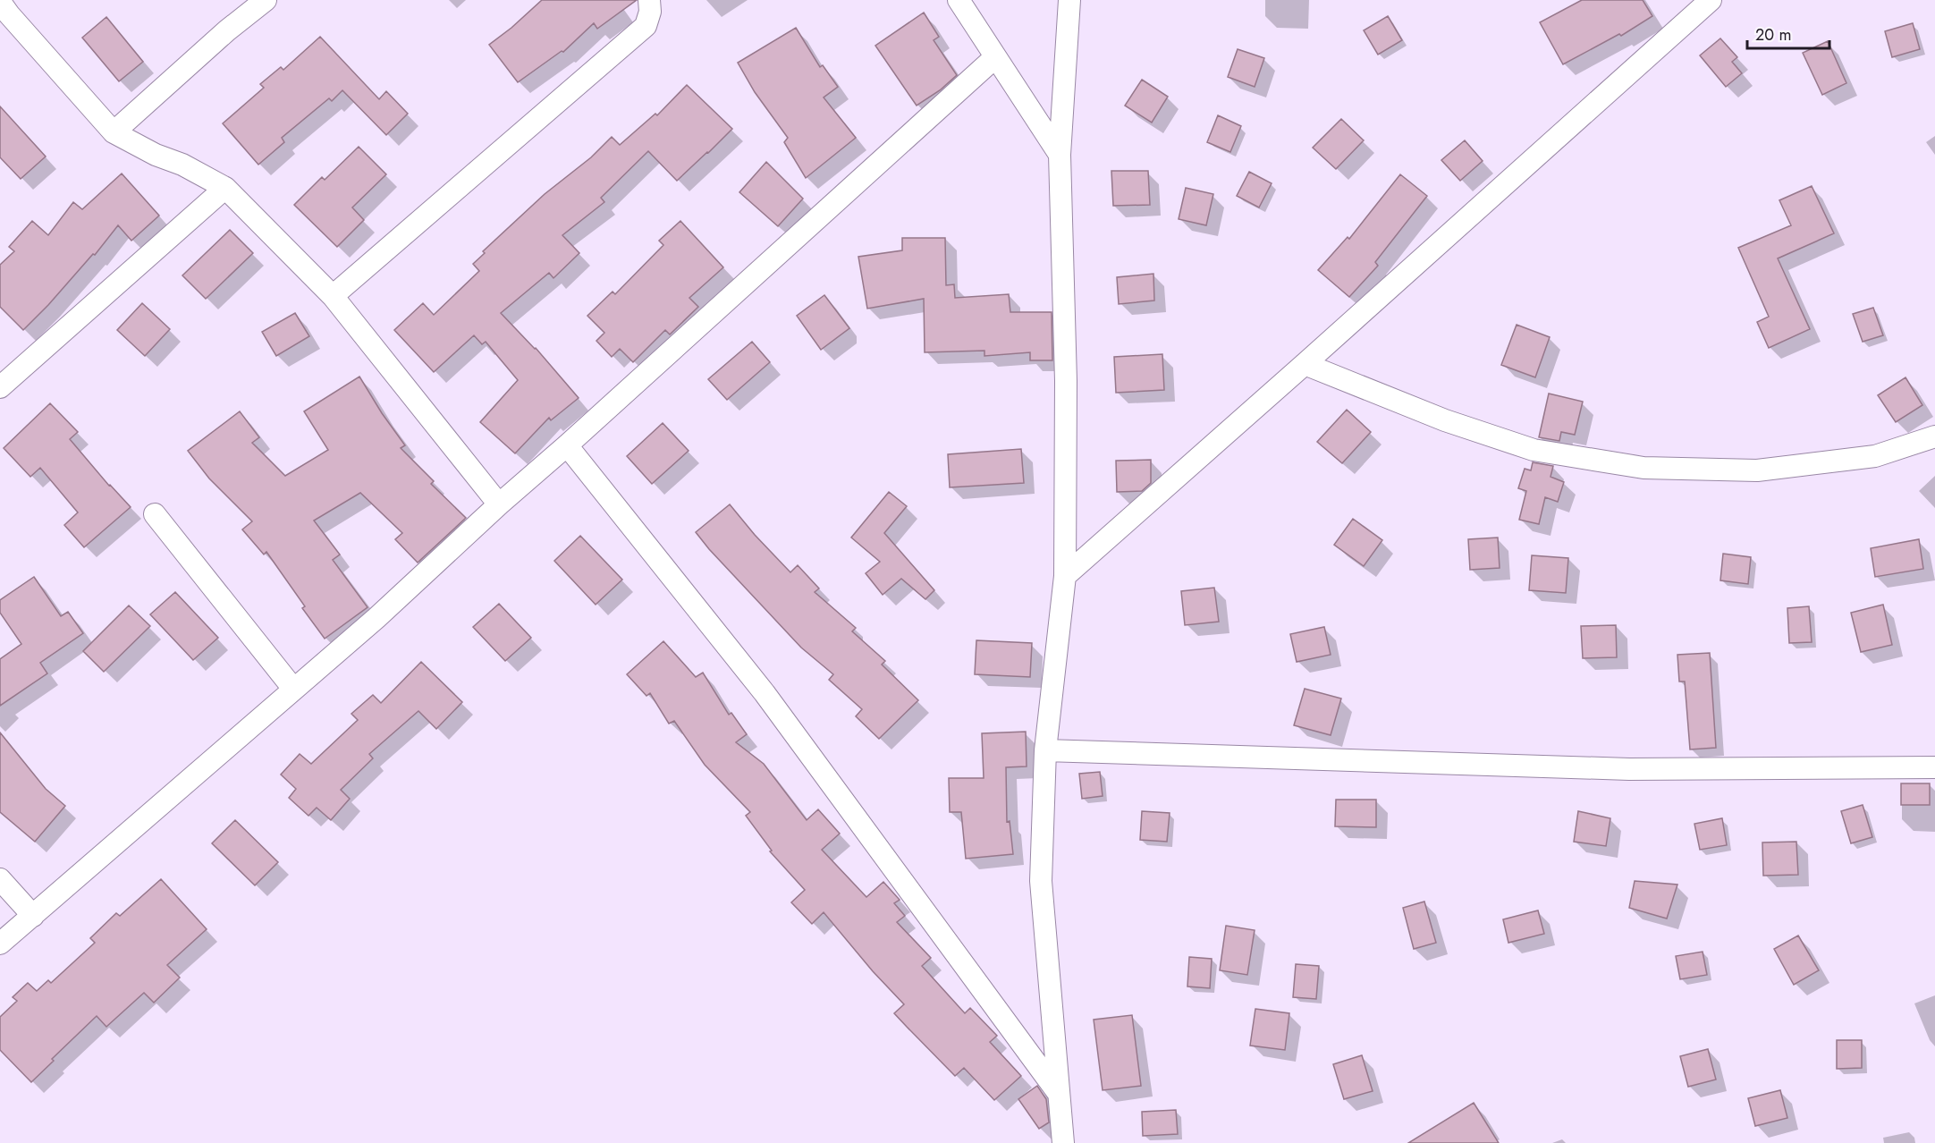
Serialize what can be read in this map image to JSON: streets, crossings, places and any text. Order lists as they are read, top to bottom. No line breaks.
{"scale_bar":"20 m"}
